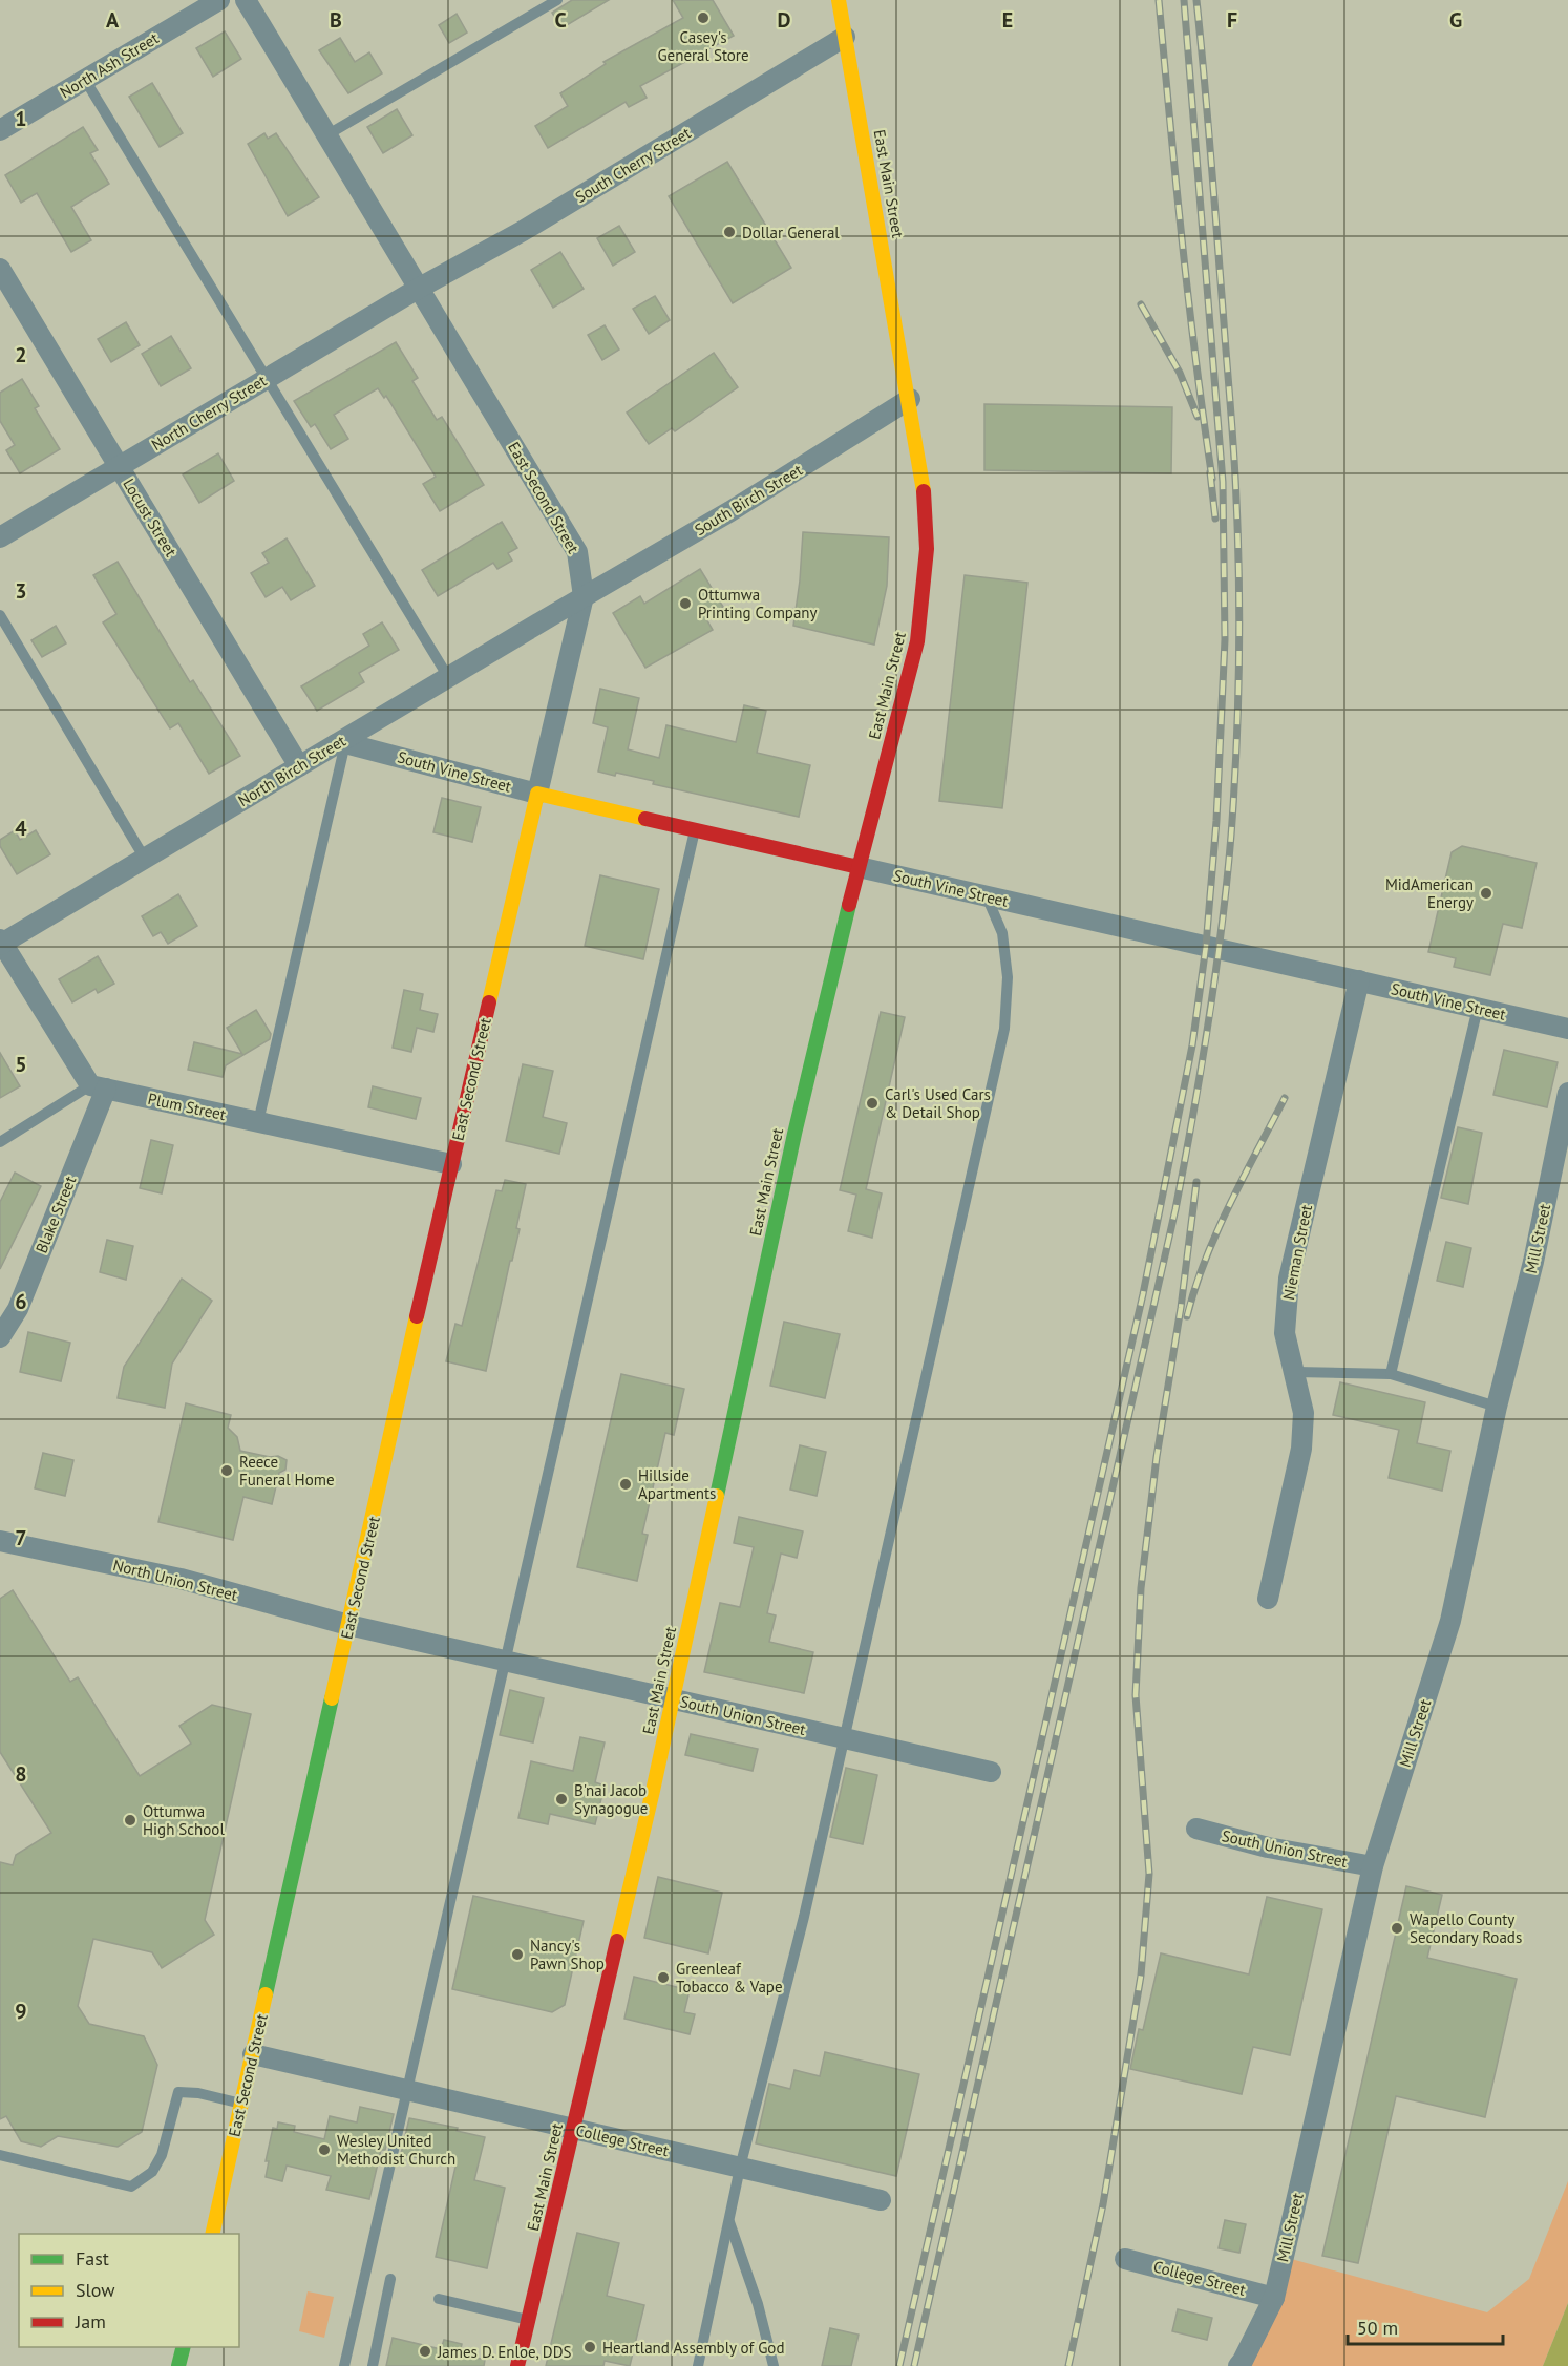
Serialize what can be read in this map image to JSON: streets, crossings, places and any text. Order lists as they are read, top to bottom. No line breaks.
{"streets":{"main road":["East Main Street","East Second Street","South Vine Street"],"street":["North Ash Street","South Cherry Street","North Cherry Street","South Birch Street","Locust Street","North Birch Street","Plum Street","Blake Street","Mill Street","Nieman Street","North Union Street","South Union Street","College Street"]},"crossings":[["South Cherry Street","East Main Street"],["South Cherry Street","North Cherry Street"],["South Cherry Street","East Second Street"],["East Main Street","South Birch Street"],["East Main Street","South Vine Street"],["East Main Street","South Union Street"],["East Main Street","College Street"],["North Cherry Street","East Second Street"],["North Cherry Street","Locust Street"],["East Second Street","South Birch Street"],["East Second Street","North Birch Street"],["East Second Street","South Vine Street"],["East Second Street","Plum Street"],["East Second Street","North Union Street"],["East Second Street","South Union Street"],["East Second Street","College Street"],["South Birch Street","North Birch Street"],["Locust Street","North Birch Street"],["North Birch Street","South Vine Street"],["South Vine Street","Nieman Street"],["Plum Street","Blake Street"],["Mill Street","South Union Street"],["Mill Street","College Street"],["North Union Street","South Union Street"]],"places":["Casey's General Store","Dollar General","Ottumwa Printing Company","MidAmerican Energy","Carl's Used Cars & Detail Shop","Reece Funeral Home","Hillside Apartments","B'nai Jacob Synagogue","Ottumwa High School","Wapello County Secondary Roads","Nancy's Pawn Shop","Greenleaf Tobacco & Vape","Wesley United Methodist Church","Heartland Assembly of God","James D. Enloe, DDS"],"legend":["Fast","Slow","Jam"],"scale_bar":"50 m","grid":{"columns":["A","B","C","D","E","F","G"],"rows":["1","2","3","4","5","6","7","8","9"]}}
